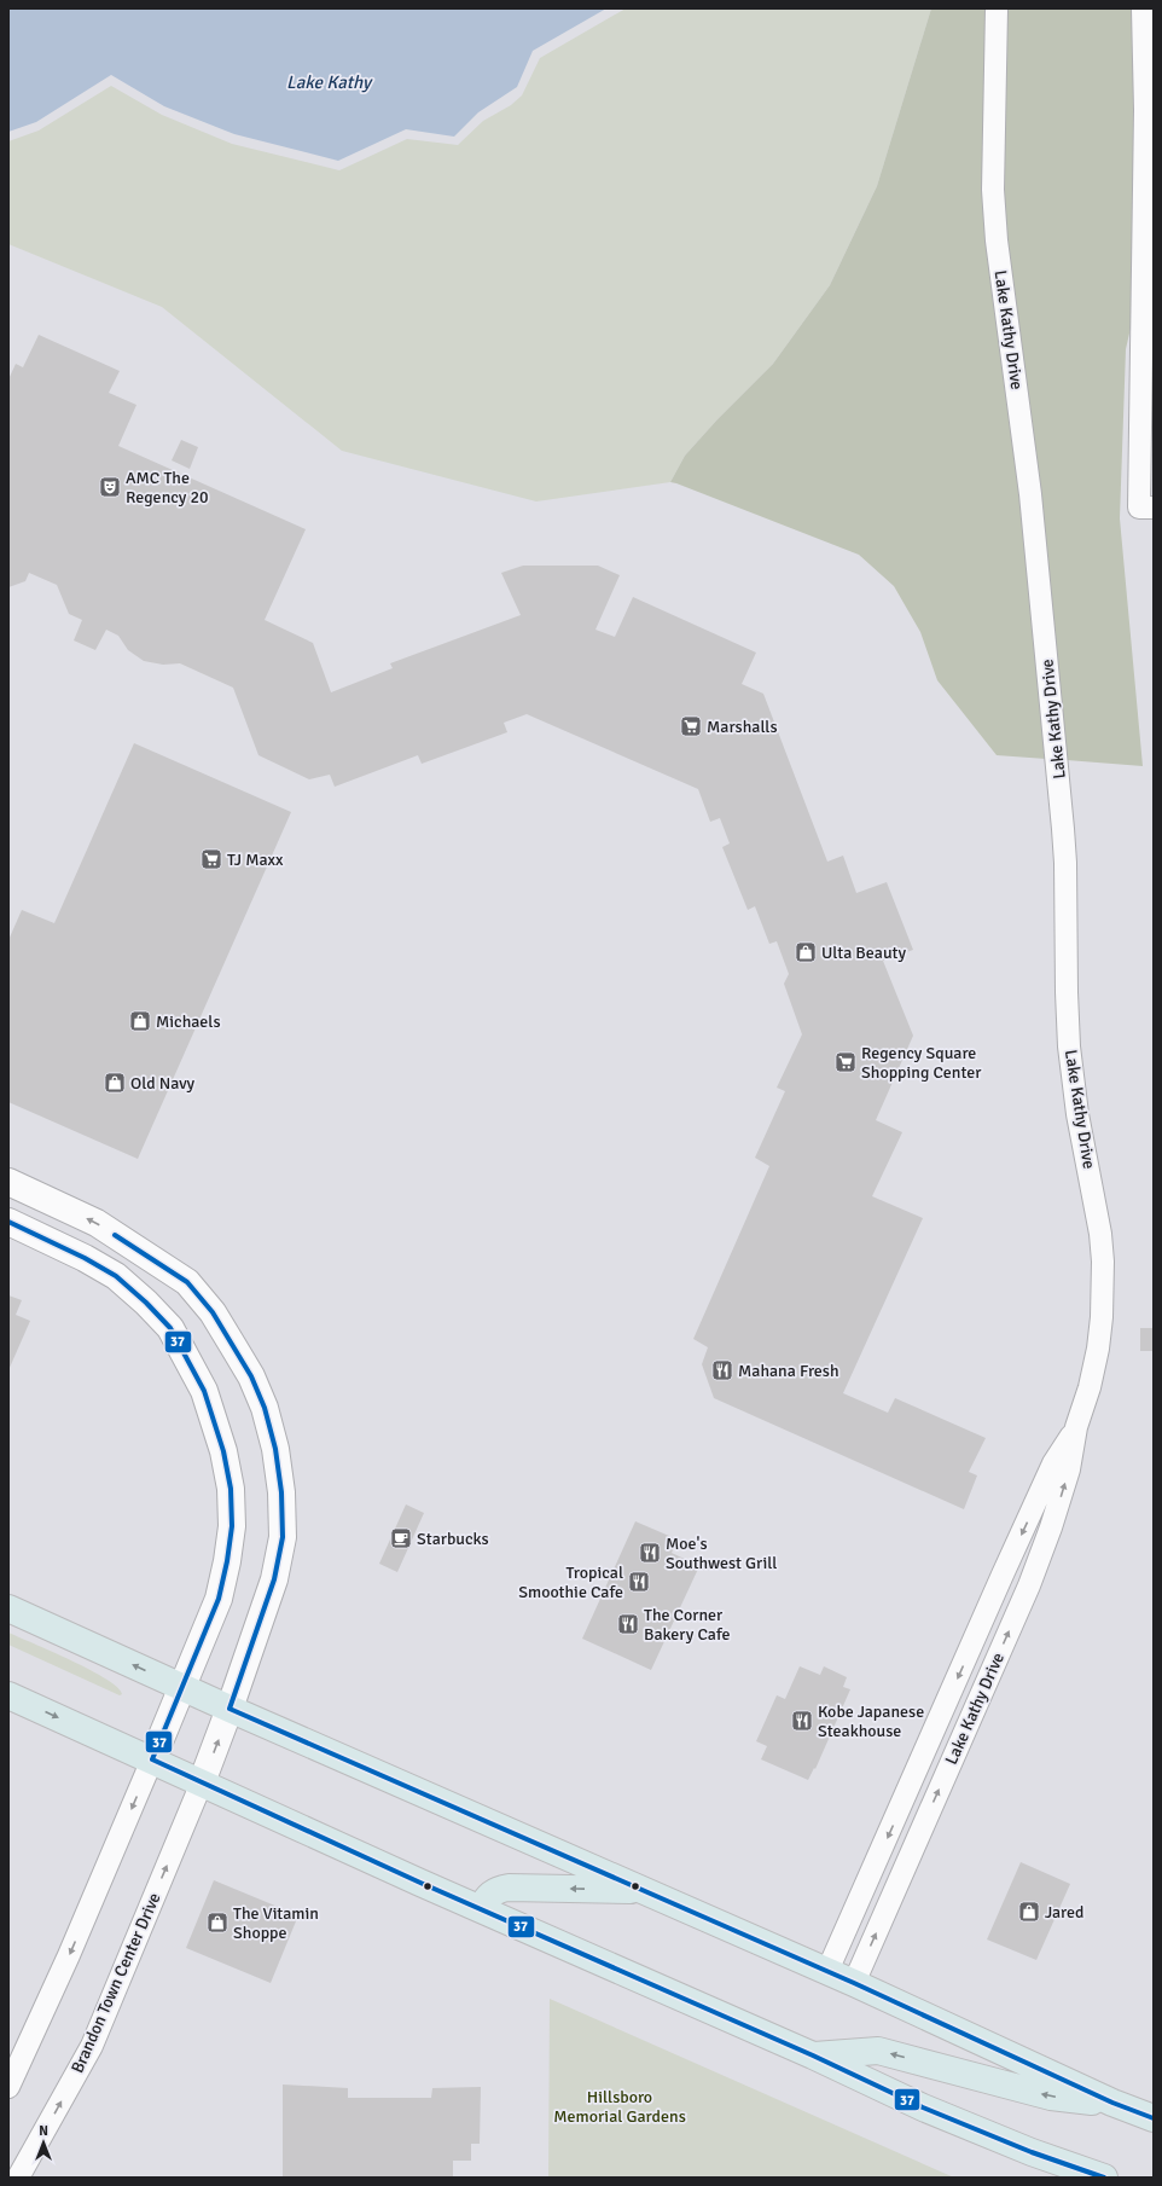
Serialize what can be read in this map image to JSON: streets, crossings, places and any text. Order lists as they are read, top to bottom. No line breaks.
{"streets":{"street":["Lake Kathy Drive","Brandon Town Center Drive"]},"water":["Lake Kathy"],"parks":["Hillsboro Memorial Gardens"],"places":{"theatre":["AMC The Regency 20"],"supermarket":["Marshalls","TJ Maxx","Regency Square Shopping Center"],"shop":["Ulta Beauty","Michaels","Old Navy","Jared","The Vitamin Shoppe"],"restaurant":["Mahana Fresh","Moe's Southwest Grill","Tropical Smoothie Cafe","The Corner Bakery Cafe","Kobe Japanese Steakhouse"],"cafe":["Starbucks"]},"lines":["transit line 37"],"north":"top"}
